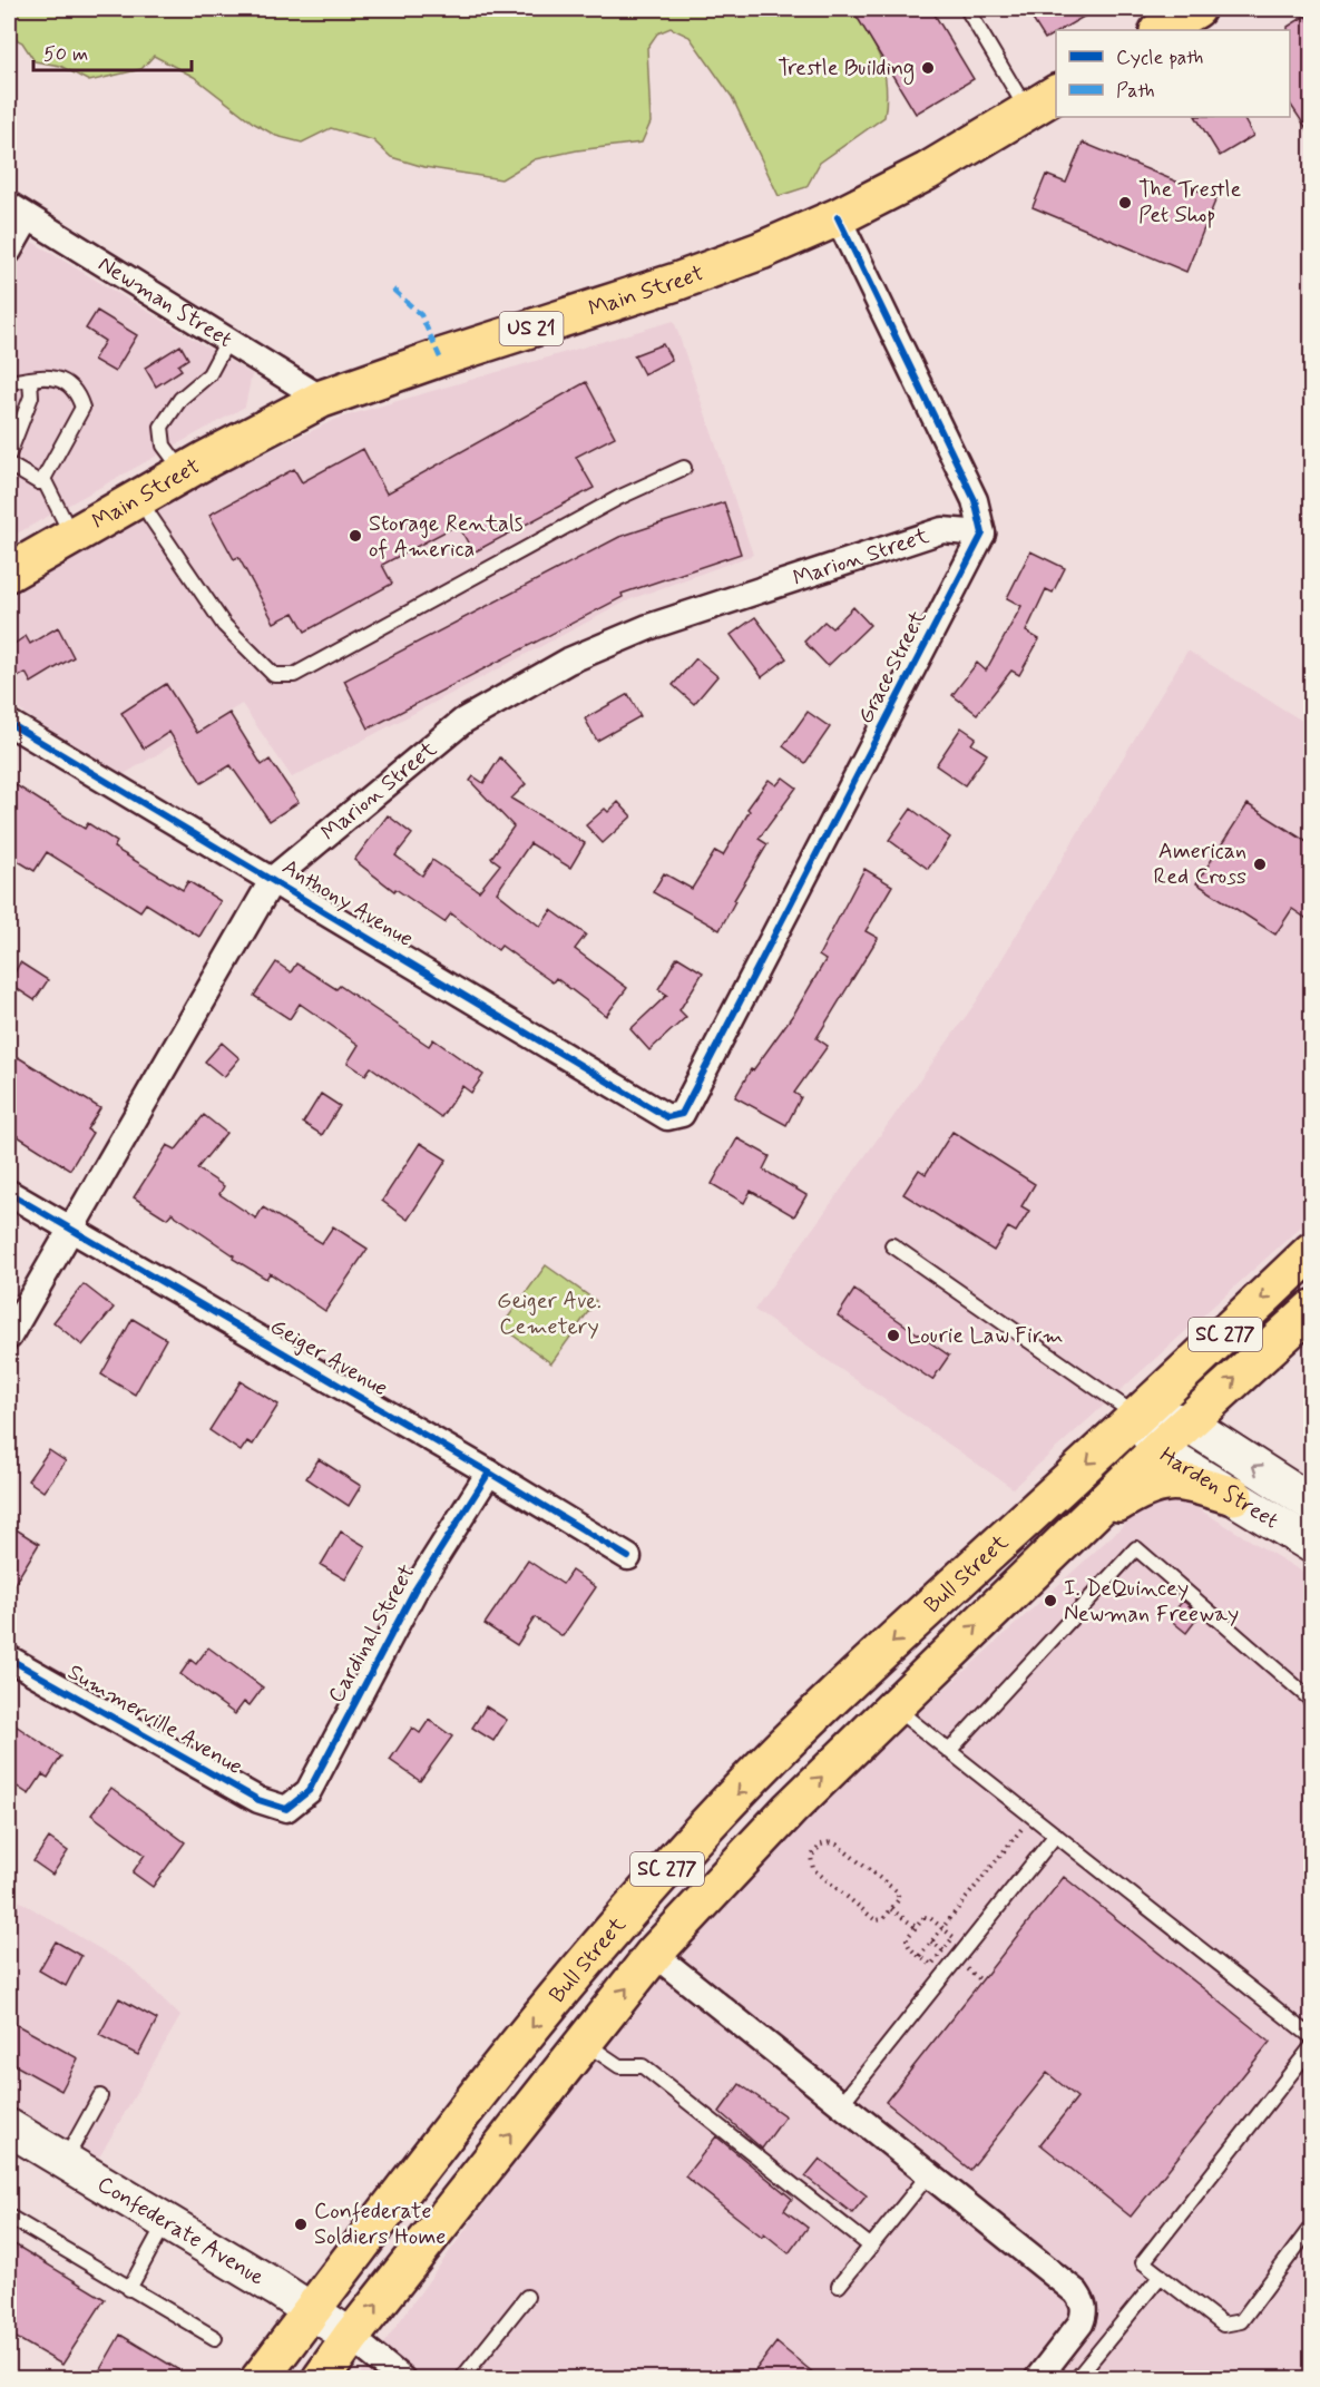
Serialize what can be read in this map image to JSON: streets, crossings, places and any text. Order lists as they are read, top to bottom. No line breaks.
{"streets":{"main road":["Main Street","US 21","SC 277","Harden Street","Bull Street","Confederate Avenue"],"street":["Newman Street","Marion Street","Grace Street","Anthony Avenue","Geiger Avenue","Cardinal Street","Summerville Avenue"]},"crossings":[["Main Street","Newman Street"],["Marion Street","Grace Street"],["Marion Street","Anthony Avenue"],["Marion Street","Geiger Avenue"],["Grace Street","Anthony Avenue"],["SC 277","Harden Street"],["SC 277","Bull Street"],["Geiger Avenue","Cardinal Street"],["Harden Street","Bull Street"],["Bull Street","Confederate Avenue"],["Cardinal Street","Summerville Avenue"]],"parks":["Geiger Ave. Cemetery"],"places":["Trestle Building","The Trestle Pet Shop","Storage Rentals of America","American Red Cross","Lourie Law Firm","I. DeQuincey Newman Freeway","Confederate Soldiers Home"],"legend":["Cycle path","Path"],"scale_bar":"50 m"}
